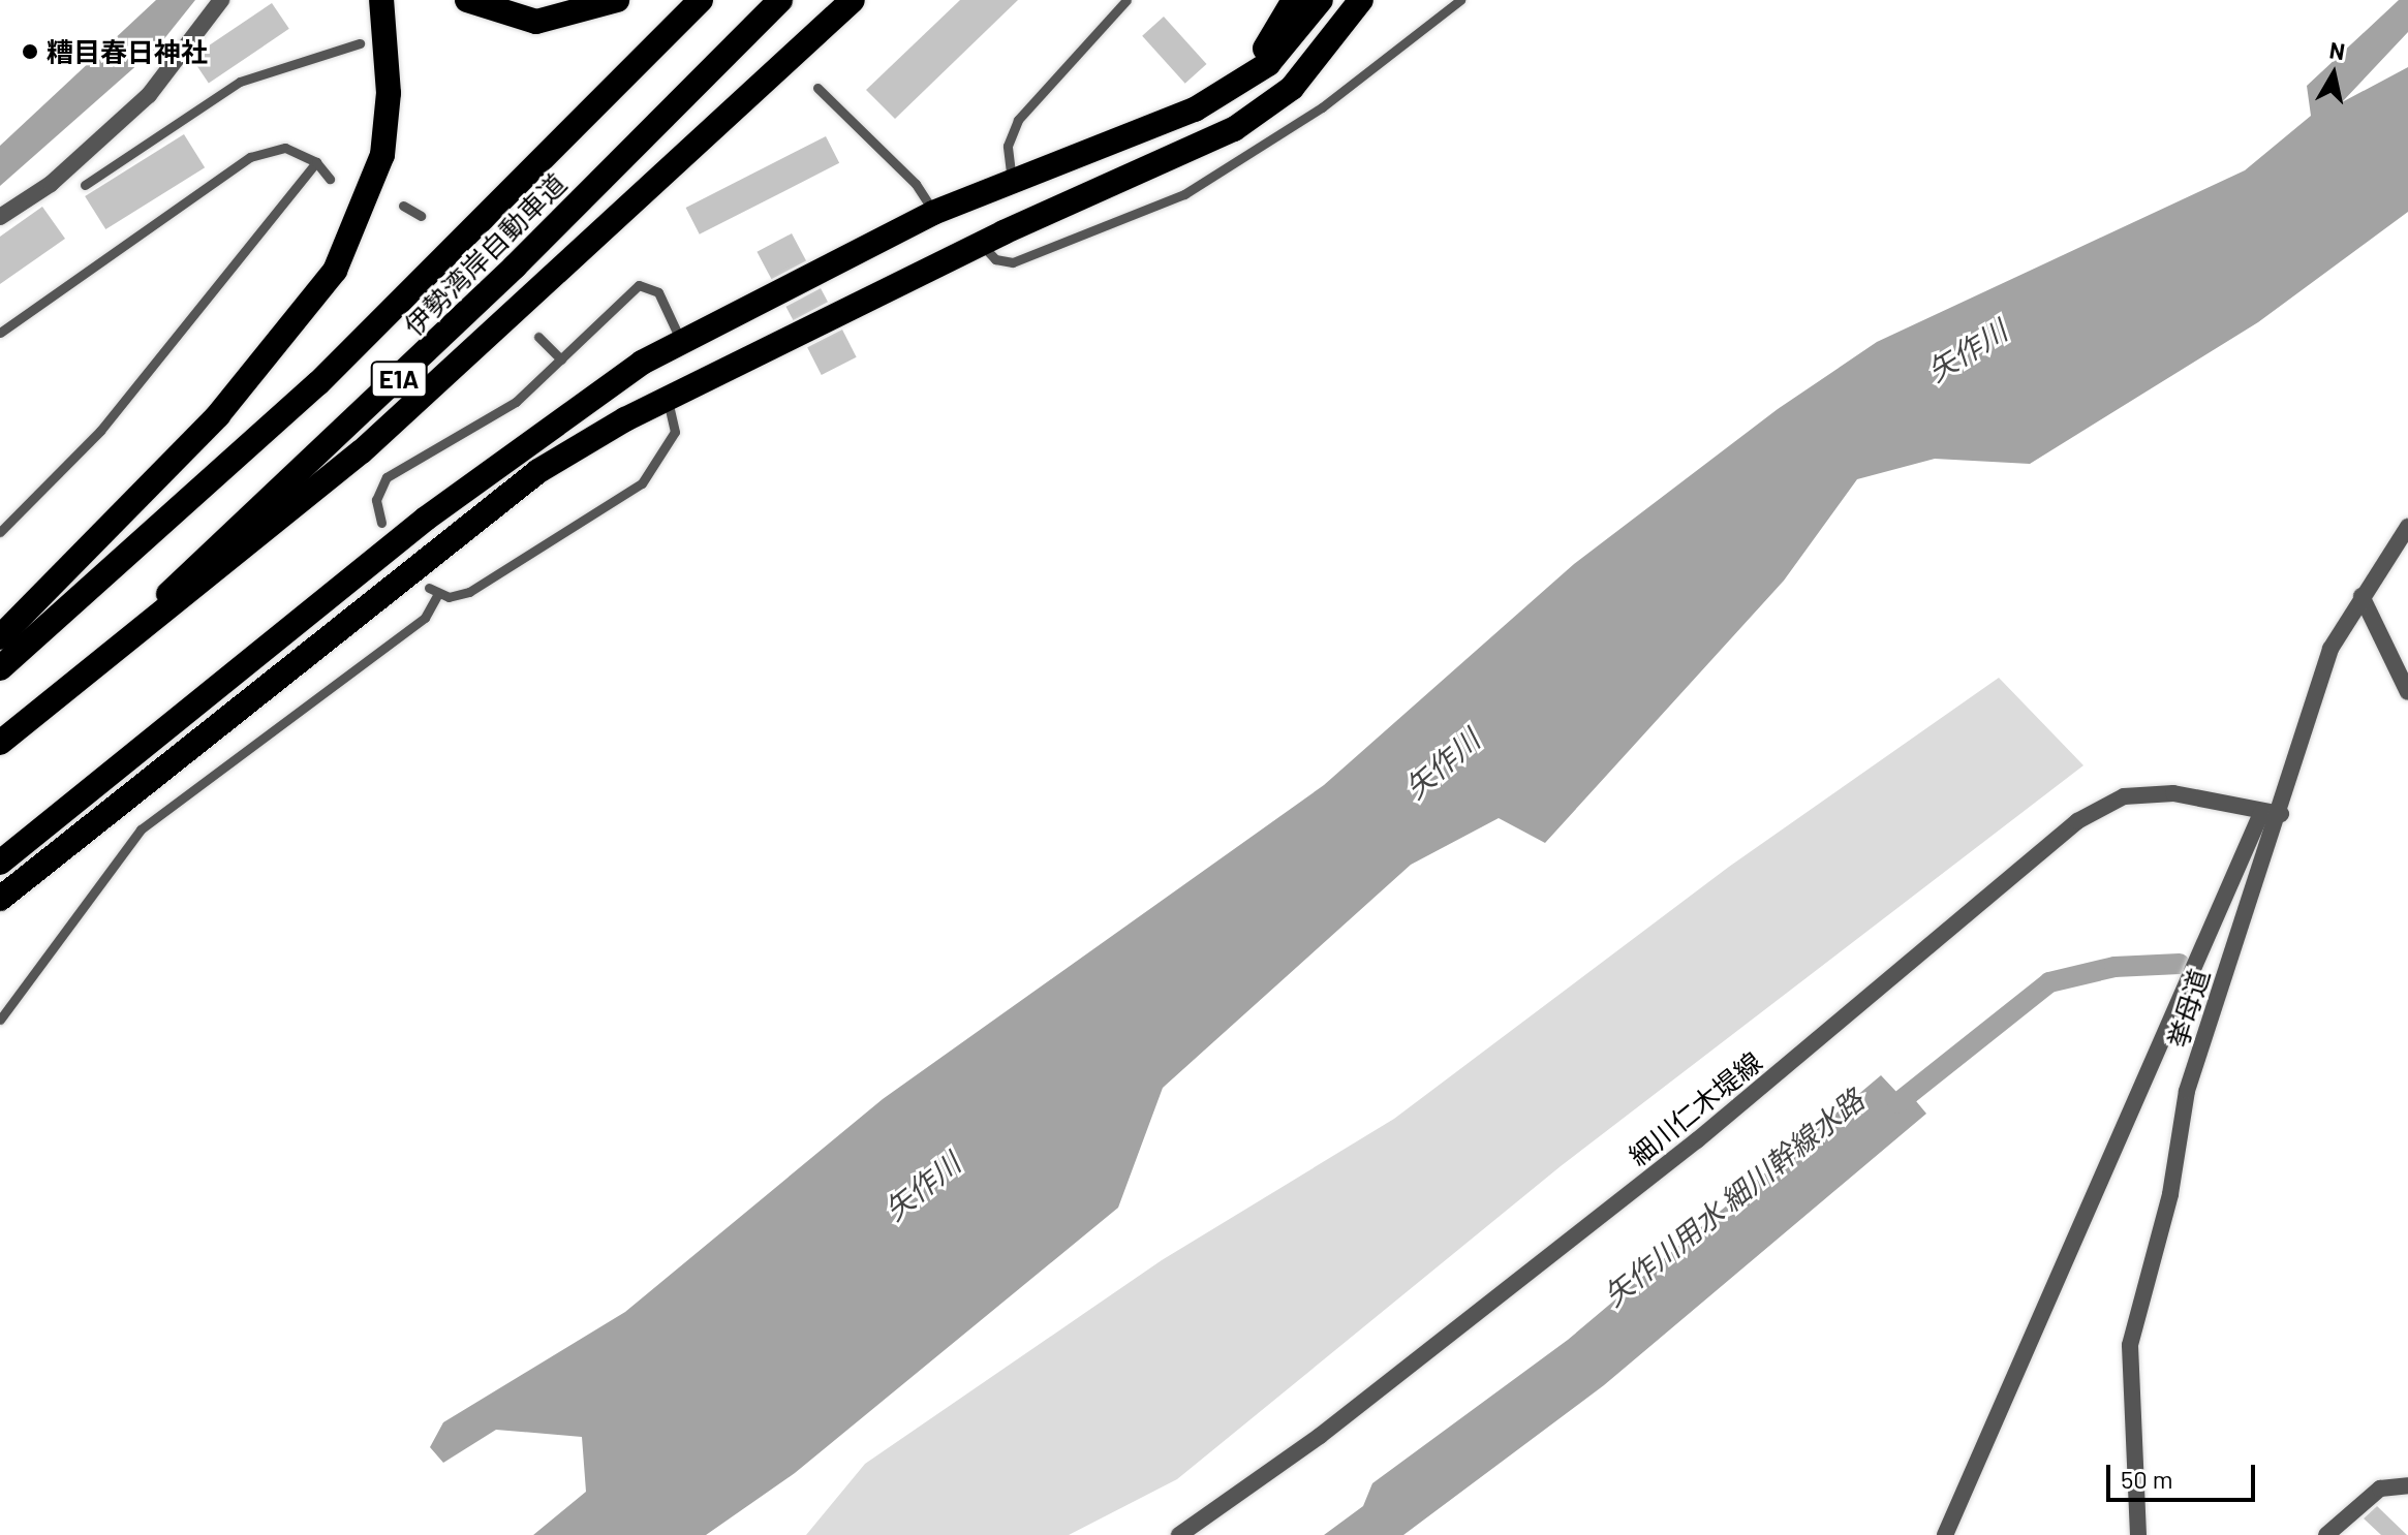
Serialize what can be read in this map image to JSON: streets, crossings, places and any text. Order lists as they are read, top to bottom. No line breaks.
{"streets":{"highway":["伊勢湾岸自動車道","E1A"],"street":["挙母道","細川仁木堤線"]},"crossings":[["挙母道","細川仁木堤線"]],"water":["矢作川","矢作川用水 細川幹線水路"],"places":["糟目春日神社"],"scale_bar":"50 m","north":"top"}
